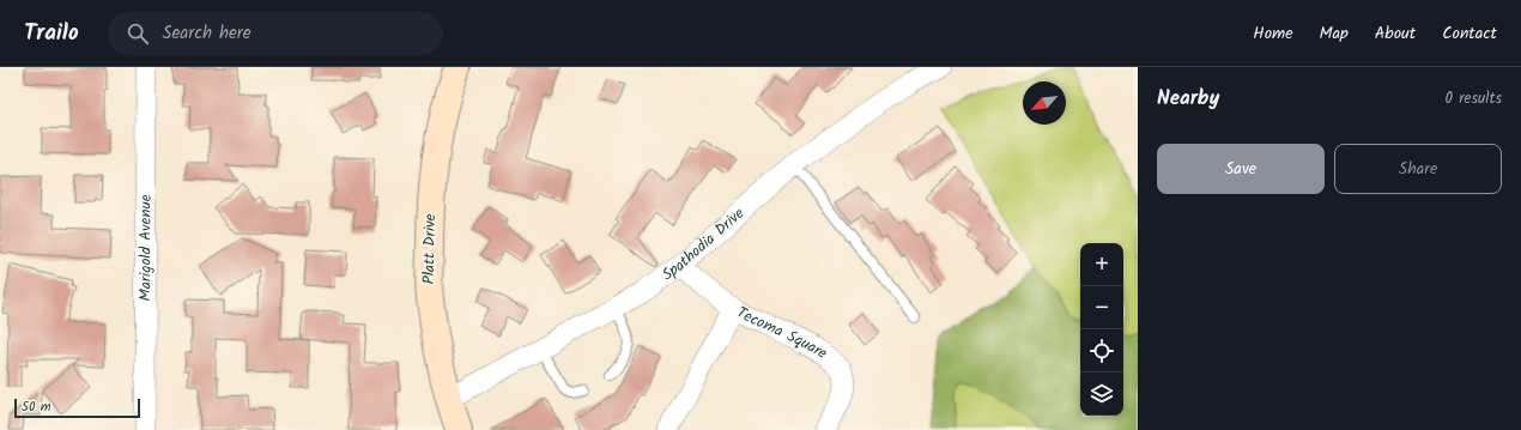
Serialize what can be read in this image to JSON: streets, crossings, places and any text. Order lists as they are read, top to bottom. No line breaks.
{"streets":{"street":["Spathodia Drive","Marigold Avenue","Platt Drive","Tecoma Square"]},"crossings":[["Spathodia Drive","Platt Drive"]],"scale_bar":"50 m","north":"bottom left","page":{"header":"Trailo","search":"Search here","nav":["Home","Map","About","Contact"],"heading":["Nearby","0 results"],"buttons":["Save","Share"],"map_buttons":["+","−"],"scale":"50 m"}}
